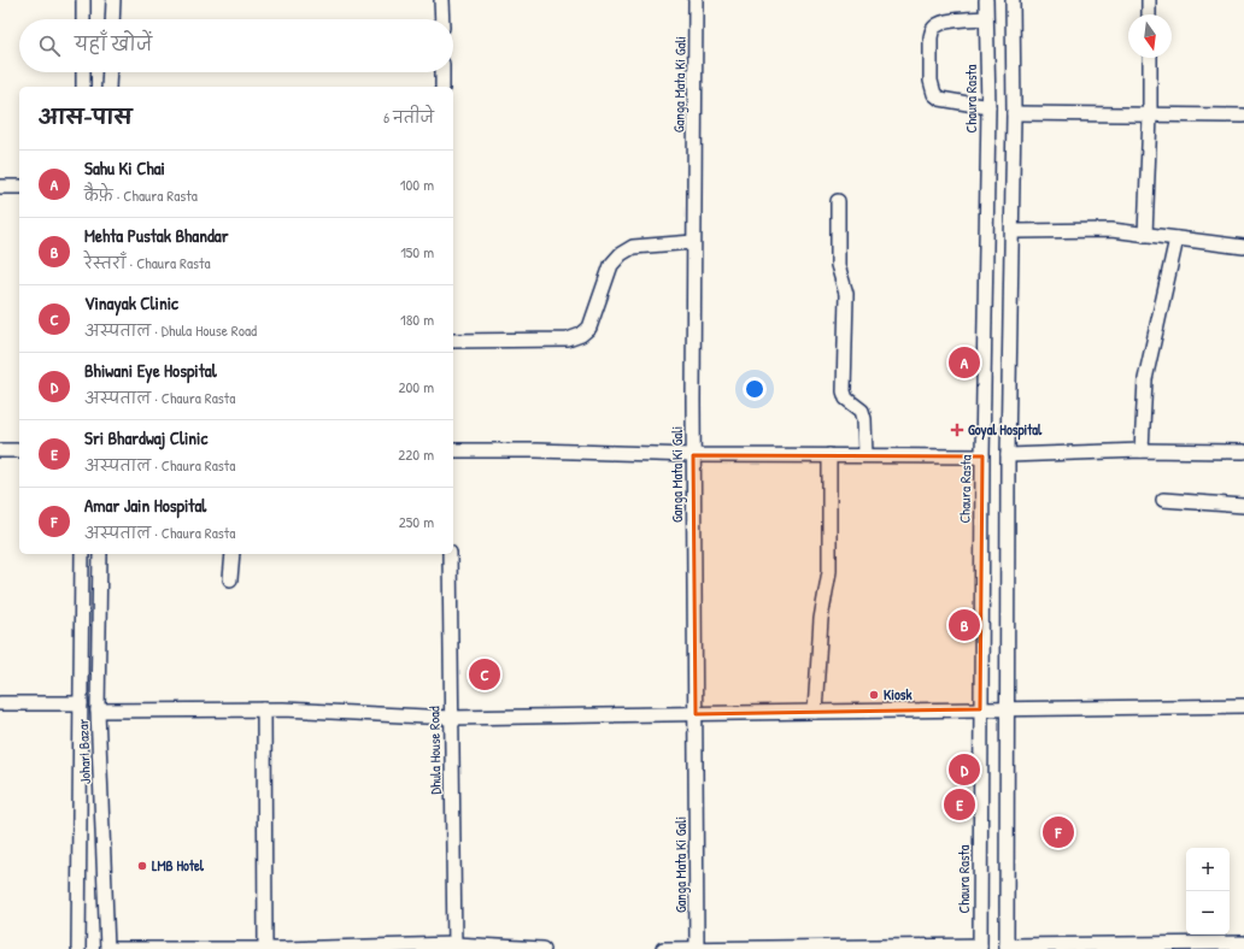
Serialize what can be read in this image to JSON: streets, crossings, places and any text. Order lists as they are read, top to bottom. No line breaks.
{"streets":{"street":["Ganga Mata Ki Gali","Chaura Rasta","Dhula House Road","Johari Bazar"]},"places":{"health":["Goyal Hospital"],"other":["Kiosk","LMB Hotel"]},"north":"bottom","page":{"search":"यहाँ खोजें","heading":["आस-पास","6 नतीजे"],"list":[{"mark":"A","name":"Sahu Ki Chai","note":"कैफ़े · Chaura Rasta","value":"100 m"},{"mark":"B","name":"Mehta Pustak Bhandar","note":"रेस्तराँ · Chaura Rasta","value":"150 m"},{"mark":"C","name":"Vinayak Clinic","note":"अस्पताल · Dhula House Road","value":"180 m"},{"mark":"D","name":"Bhiwani Eye Hospital","note":"अस्पताल · Chaura Rasta","value":"200 m"},{"mark":"E","name":"Sri Bhardwaj Clinic","note":"अस्पताल · Chaura Rasta","value":"220 m"},{"mark":"F","name":"Amar Jain Hospital","note":"अस्पताल · Chaura Rasta","value":"250 m"}],"pins":["A","B","C","D","E","F"],"map_buttons":["+","−"]}}
